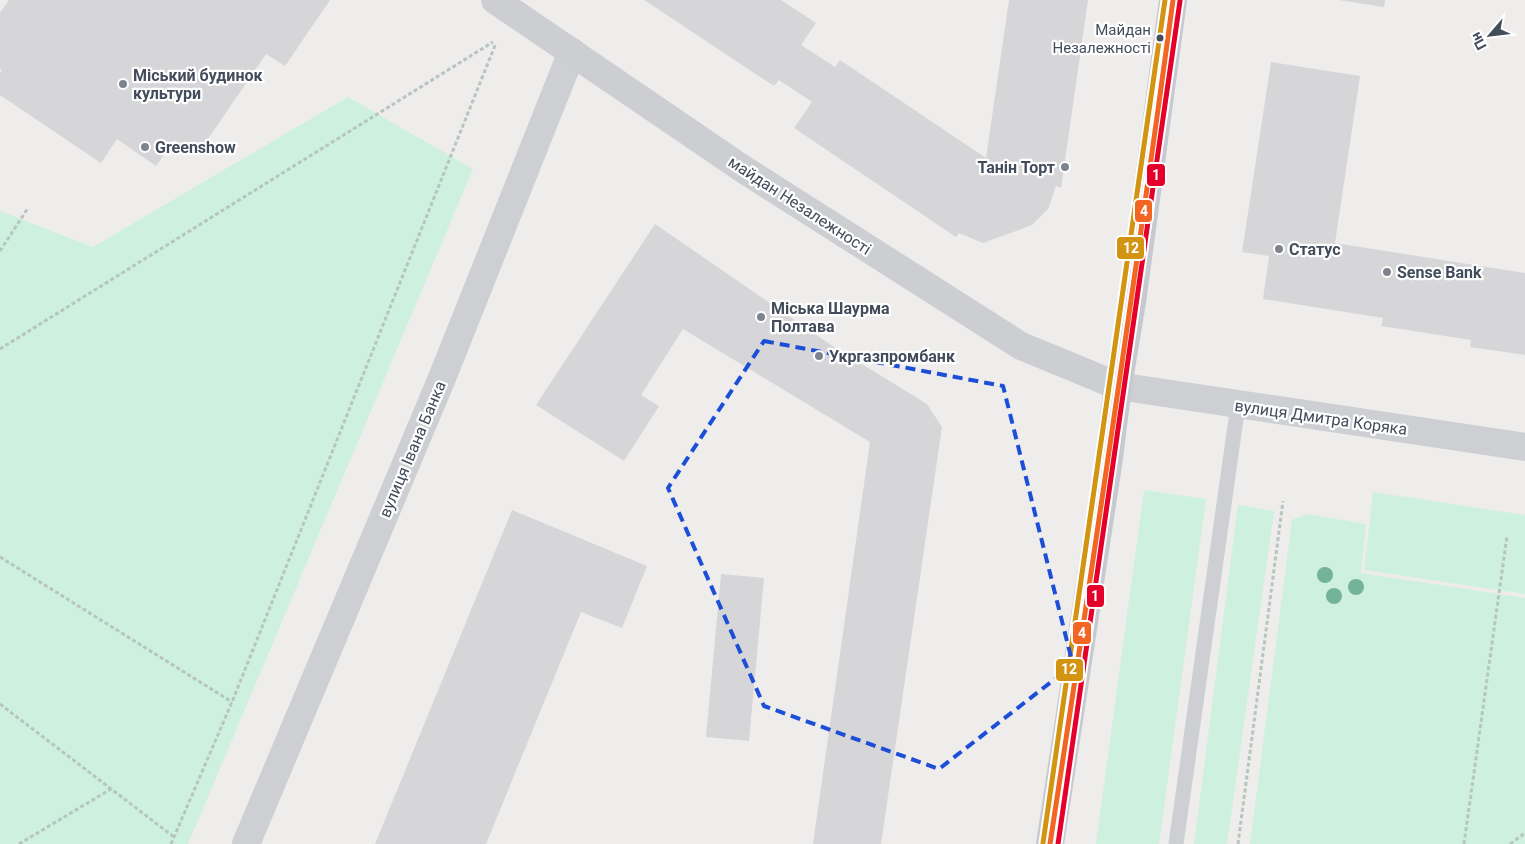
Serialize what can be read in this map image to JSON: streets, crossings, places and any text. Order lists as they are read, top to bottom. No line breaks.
{"streets":{"street":["майдан Незалежності","вулиця Дмитра Коряка","вулиця Івана Банка"]},"crossings":[["майдан Незалежності","вулиця Дмитра Коряка"],["майдан Незалежності","вулиця Івана Банка"]],"places":["Майдан Незалежності","Міський будинок культури","Greenshow","Танін Торт","Статус","Sense Bank","Міська Шаурма Полтава","Укргазпромбанк"],"lines":["transit line 4","transit line 12","transit line 1"],"north":"bottom left"}
